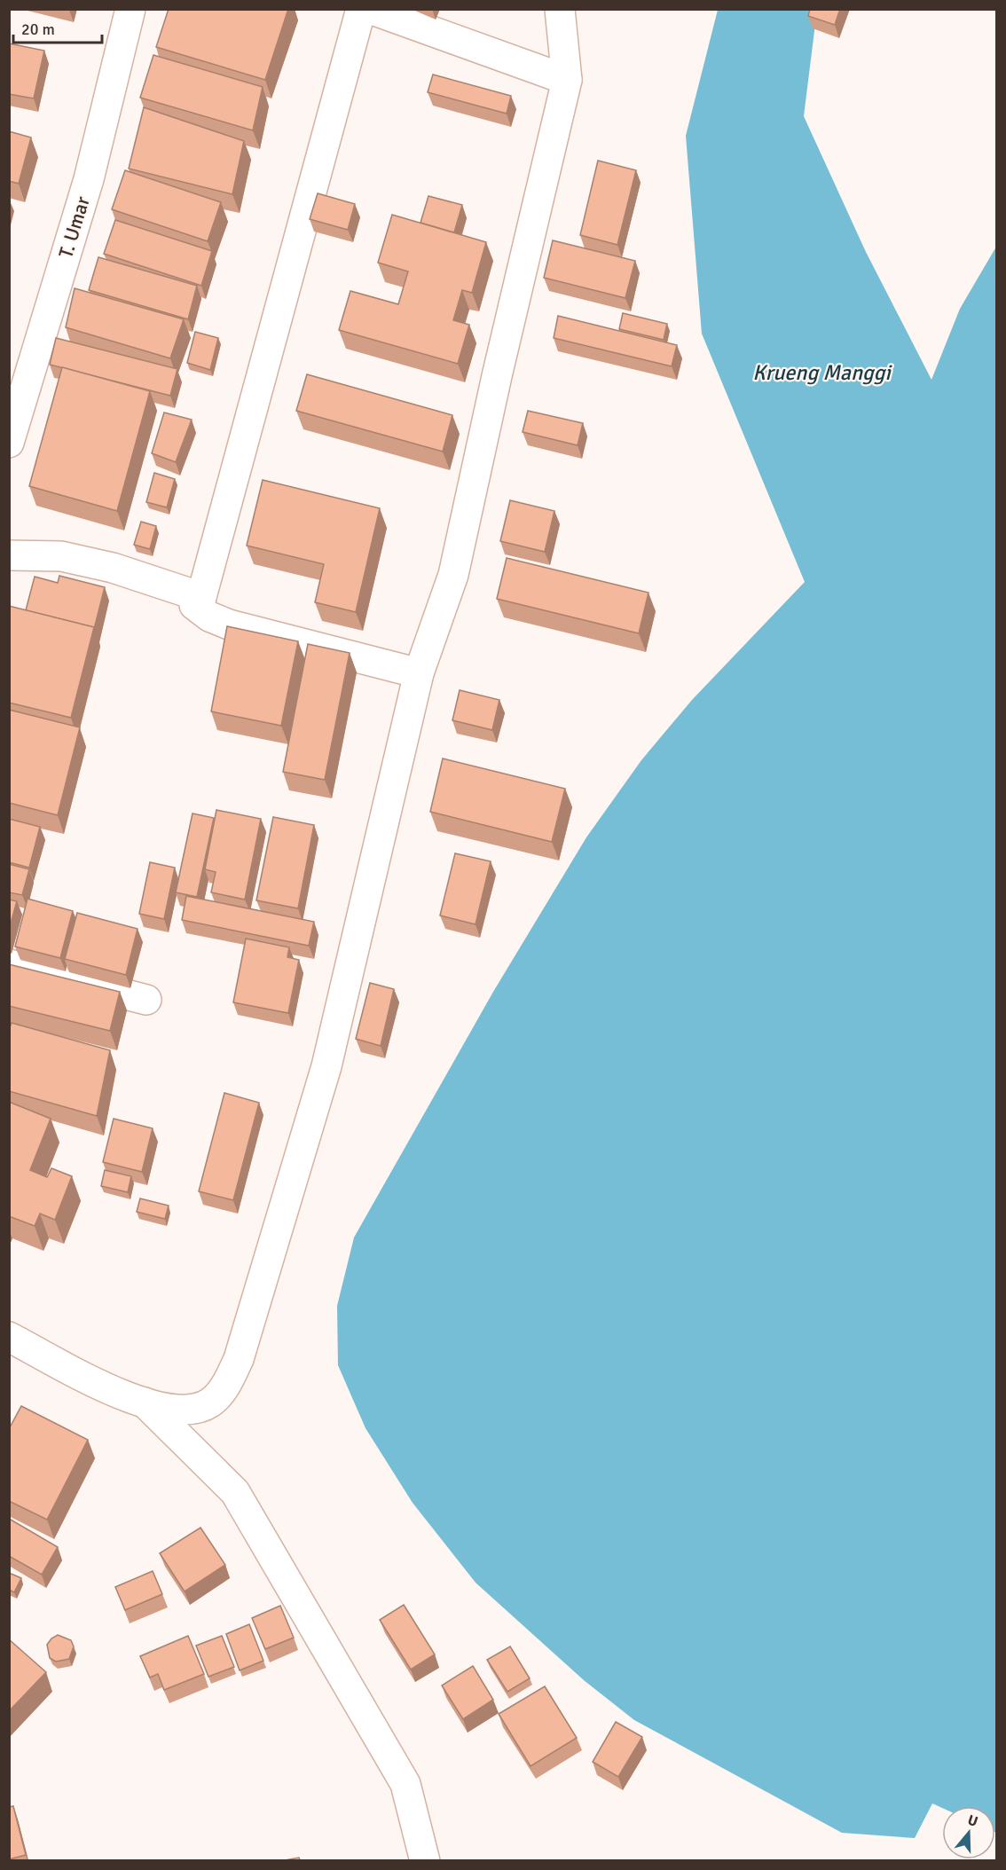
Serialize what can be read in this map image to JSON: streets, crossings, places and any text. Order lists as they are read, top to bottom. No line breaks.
{"streets":{"main road":["T. Umar"]},"water":["Krueng Manggi"],"scale_bar":"20 m","north":"top"}
